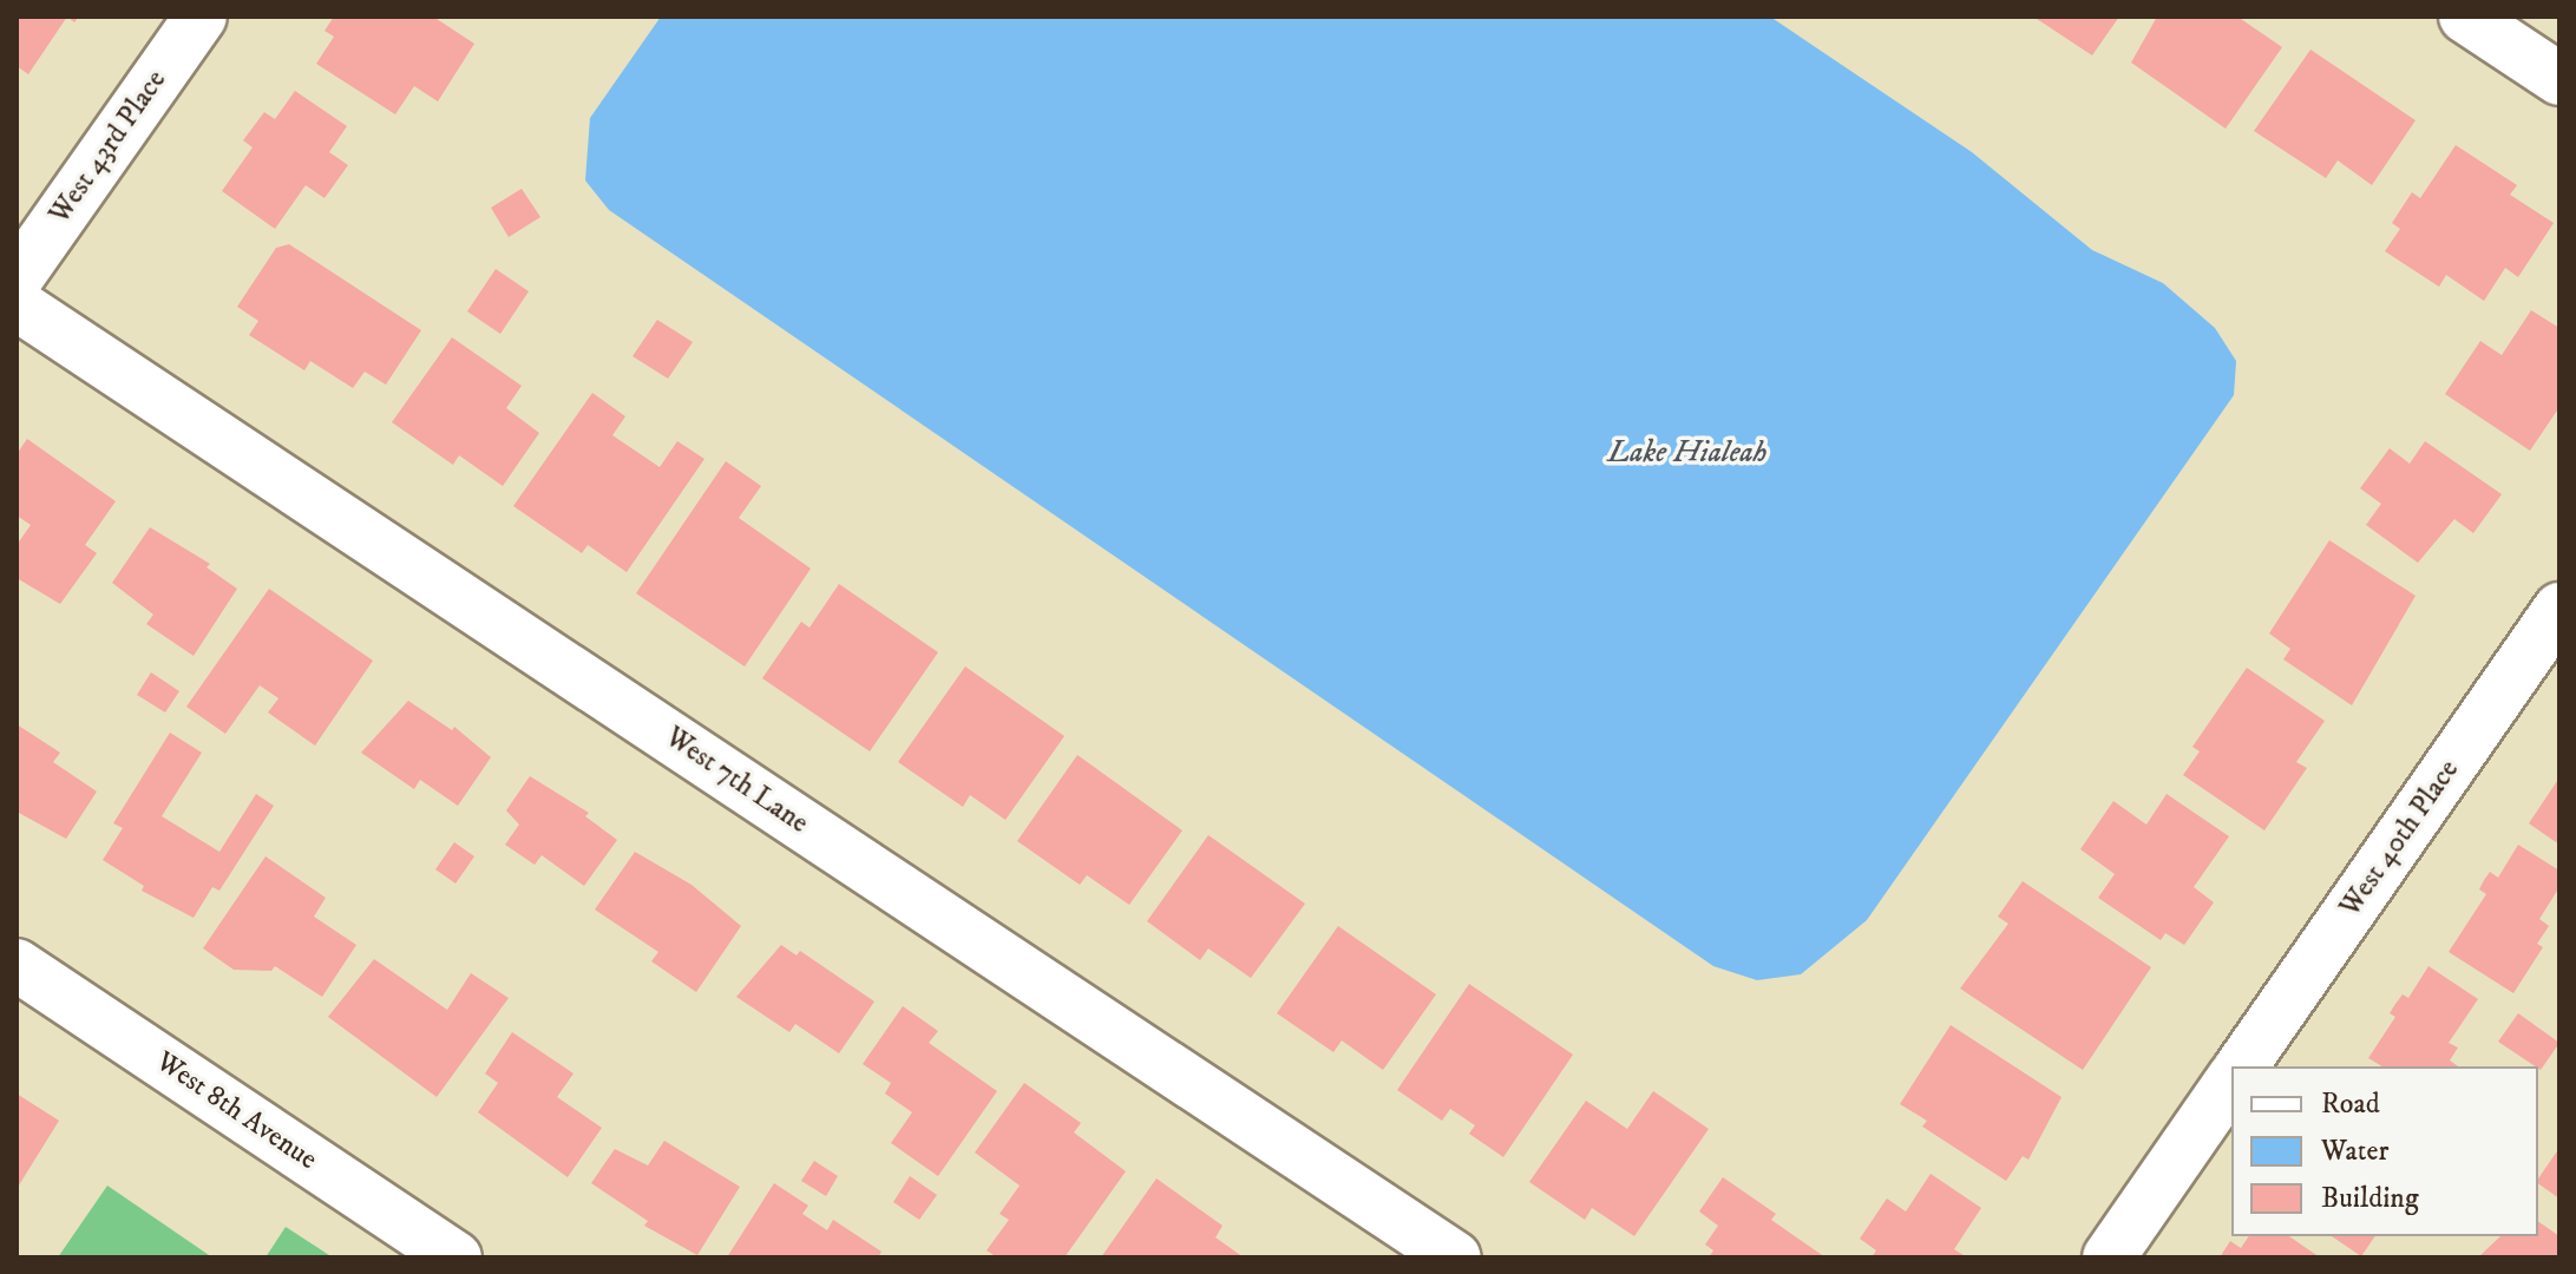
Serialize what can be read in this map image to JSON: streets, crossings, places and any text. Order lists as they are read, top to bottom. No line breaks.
{"streets":{"street":["West 43rd Place","West 7th Lane","West 40th Place","West 8th Avenue"]},"water":["Lake Hialeah"],"legend":["Road","Water","Building"]}
